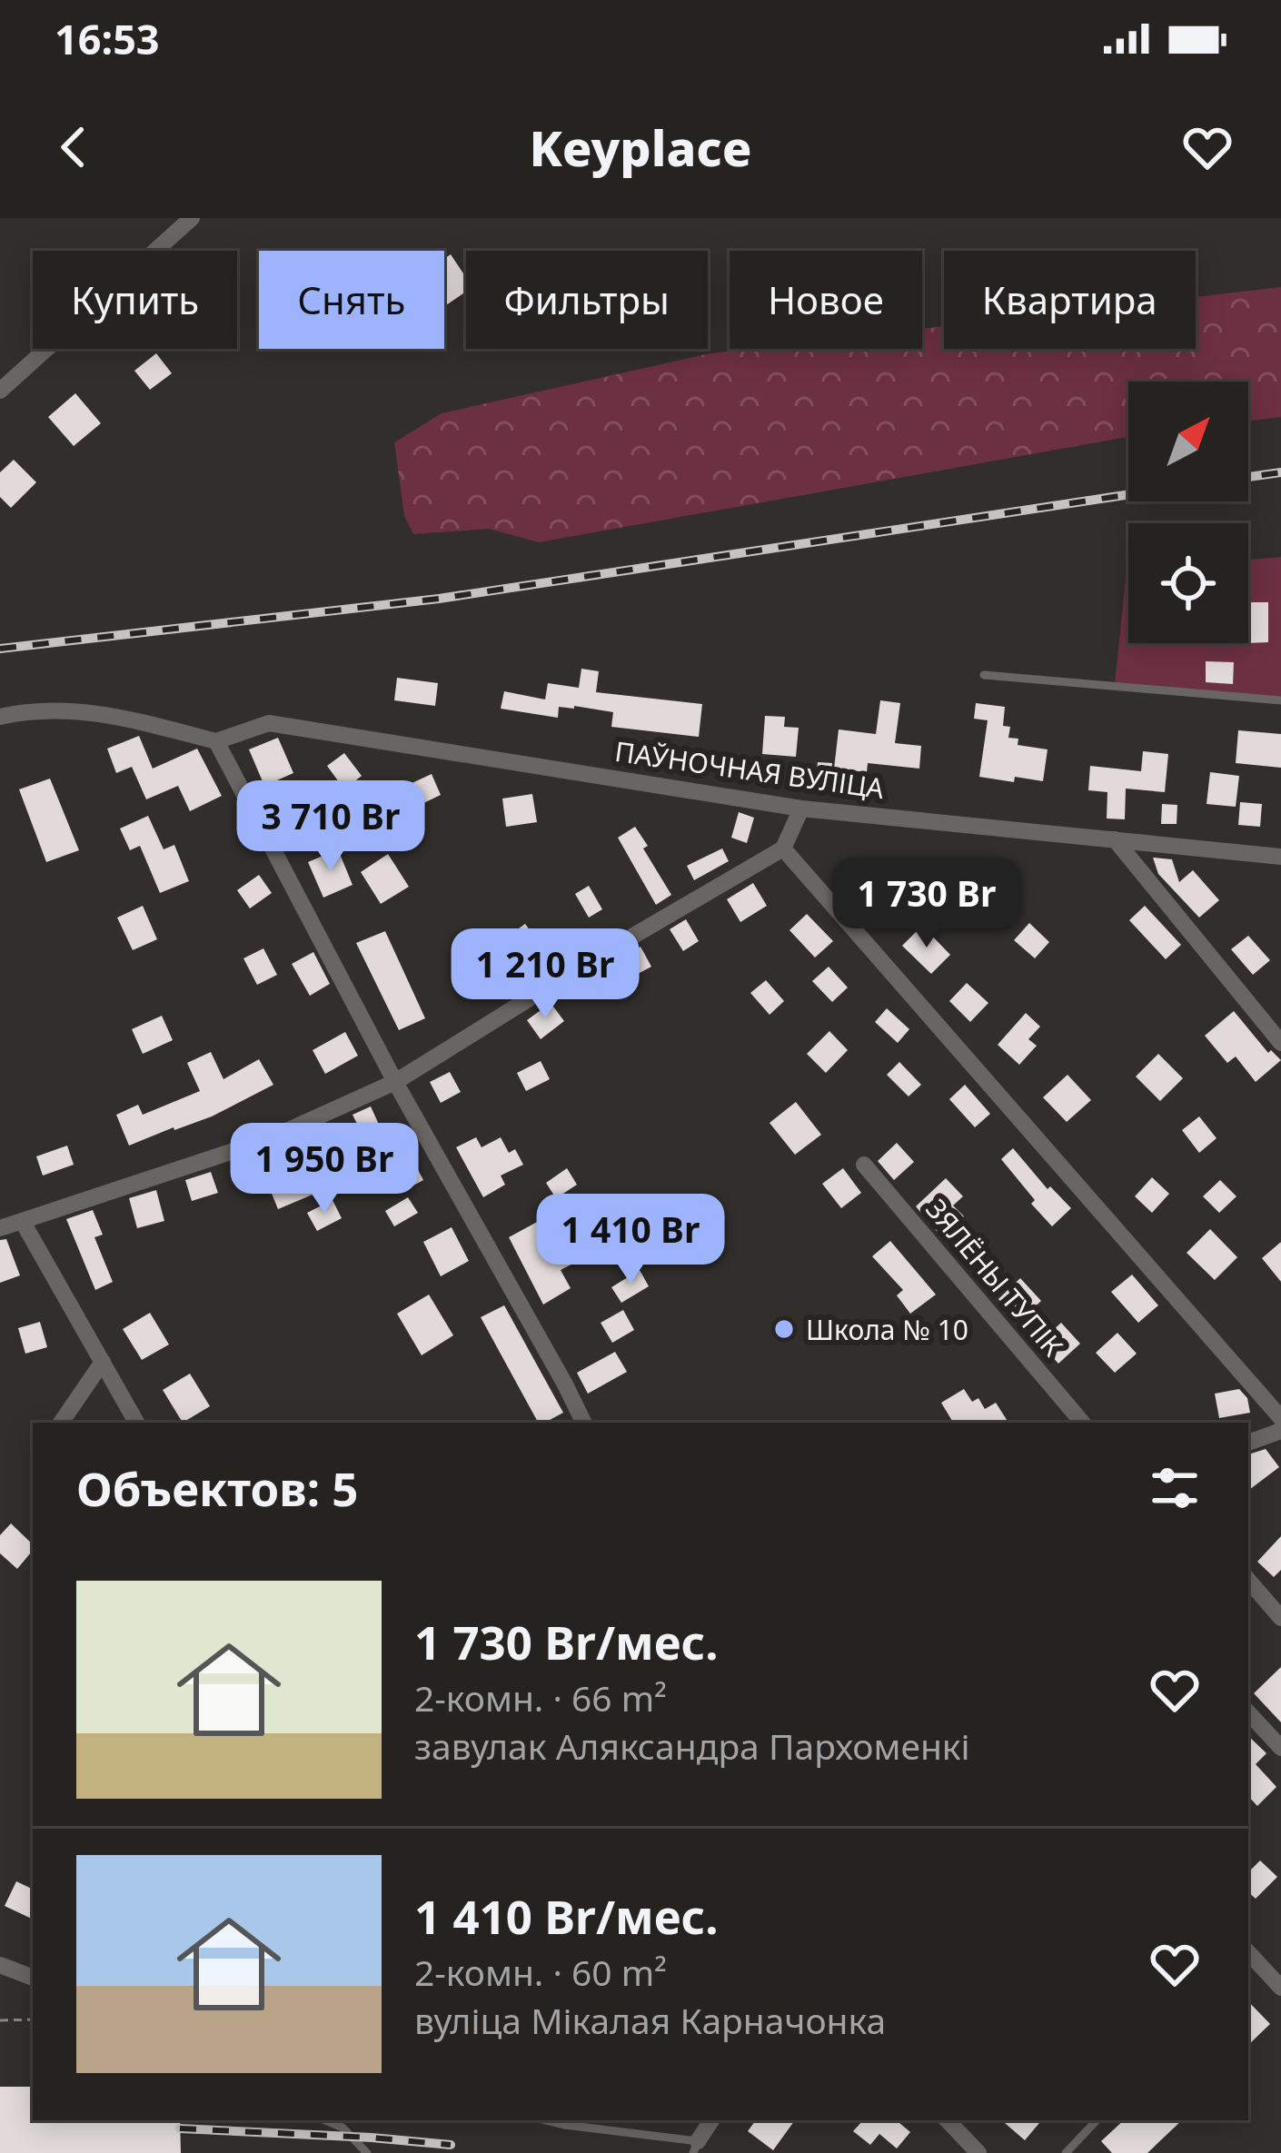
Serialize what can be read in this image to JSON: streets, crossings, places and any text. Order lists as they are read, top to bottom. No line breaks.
{"streets":{"street":["ПАЎНОЧНАЯ ВУЛІЦА","ЗЯЛЁНЫ ТУПІК"]},"places":["Школа № 10"],"north":"top right","page":{"status":"16:53","header":"Keyplace","chip":["Купить","Снять","Фильтры","Новое","Квартира"],"price":["3 710 Br","1 730 Br","1 210 Br","1 950 Br","1 410 Br"],"heading":"Объектов: 5","list":[{"name":"1 730 Br/мес.","note":"2-комн. · 66 m² · завулак Аляксандра Пархоменкі"},{"name":"1 410 Br/мес.","note":"2-комн. · 60 m² · вуліца Мікалая Карначонка"}]}}
